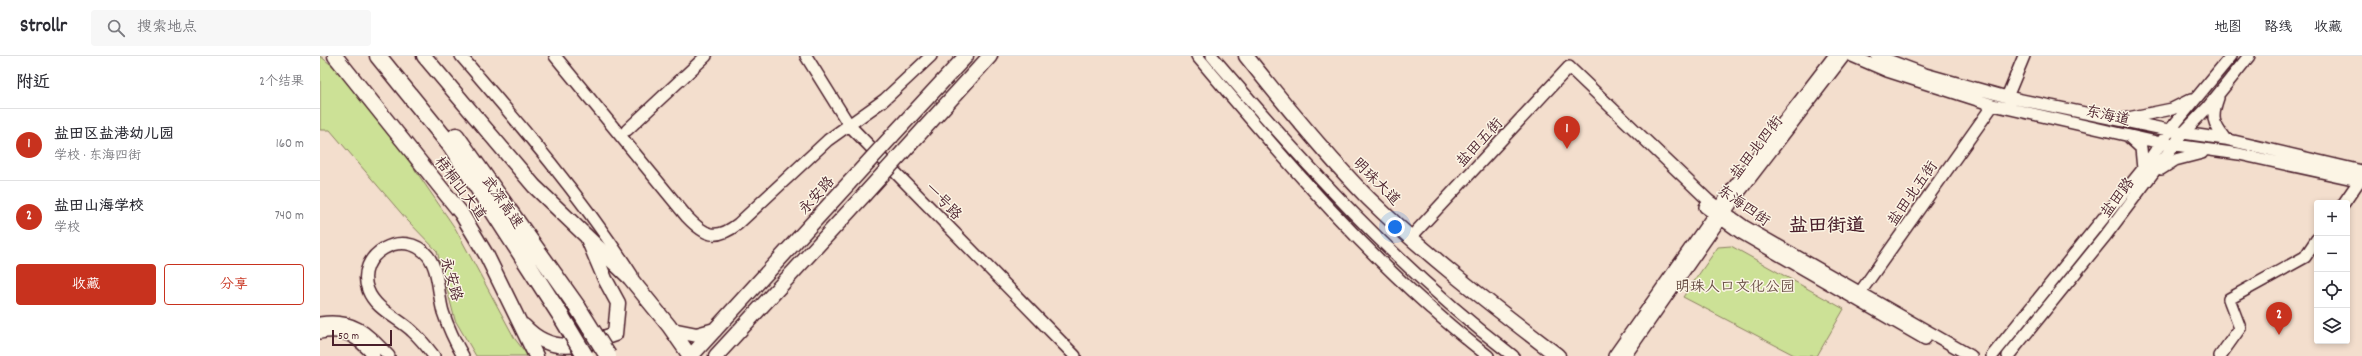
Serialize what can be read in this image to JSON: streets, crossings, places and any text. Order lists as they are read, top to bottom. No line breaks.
{"streets":{"highway":["武深高速"],"main road":["明珠大道","梧桐山大道","永安路"],"street":["东海道","盐田五街","盐田北四街","盐田北五街","盐田路","一号路","东海四街"]},"crossings":[["东海道","盐田北五街"],["东海道","盐田路"],["盐田五街","明珠大道"],["盐田五街","东海四街"],["盐田北四街","东海四街"],["盐田北五街","东海四街"]],"districts":["盐田街道"],"parks":["明珠人口文化公园"],"scale_bar":"50 m","page":{"header":"Strollr","search":"搜索地点","nav":["地图","路线","收藏"],"heading":["附近","2个结果"],"list":[{"mark":"1","name":"盐田区盐港幼儿园","note":"学校 · 东海四街","value":"160 m"},{"mark":"2","name":"盐田山海学校","note":"学校","value":"740 m"}],"pins":["1","2"],"map_buttons":["+","−"],"buttons":["收藏","分享"],"scale":"50 m"}}
